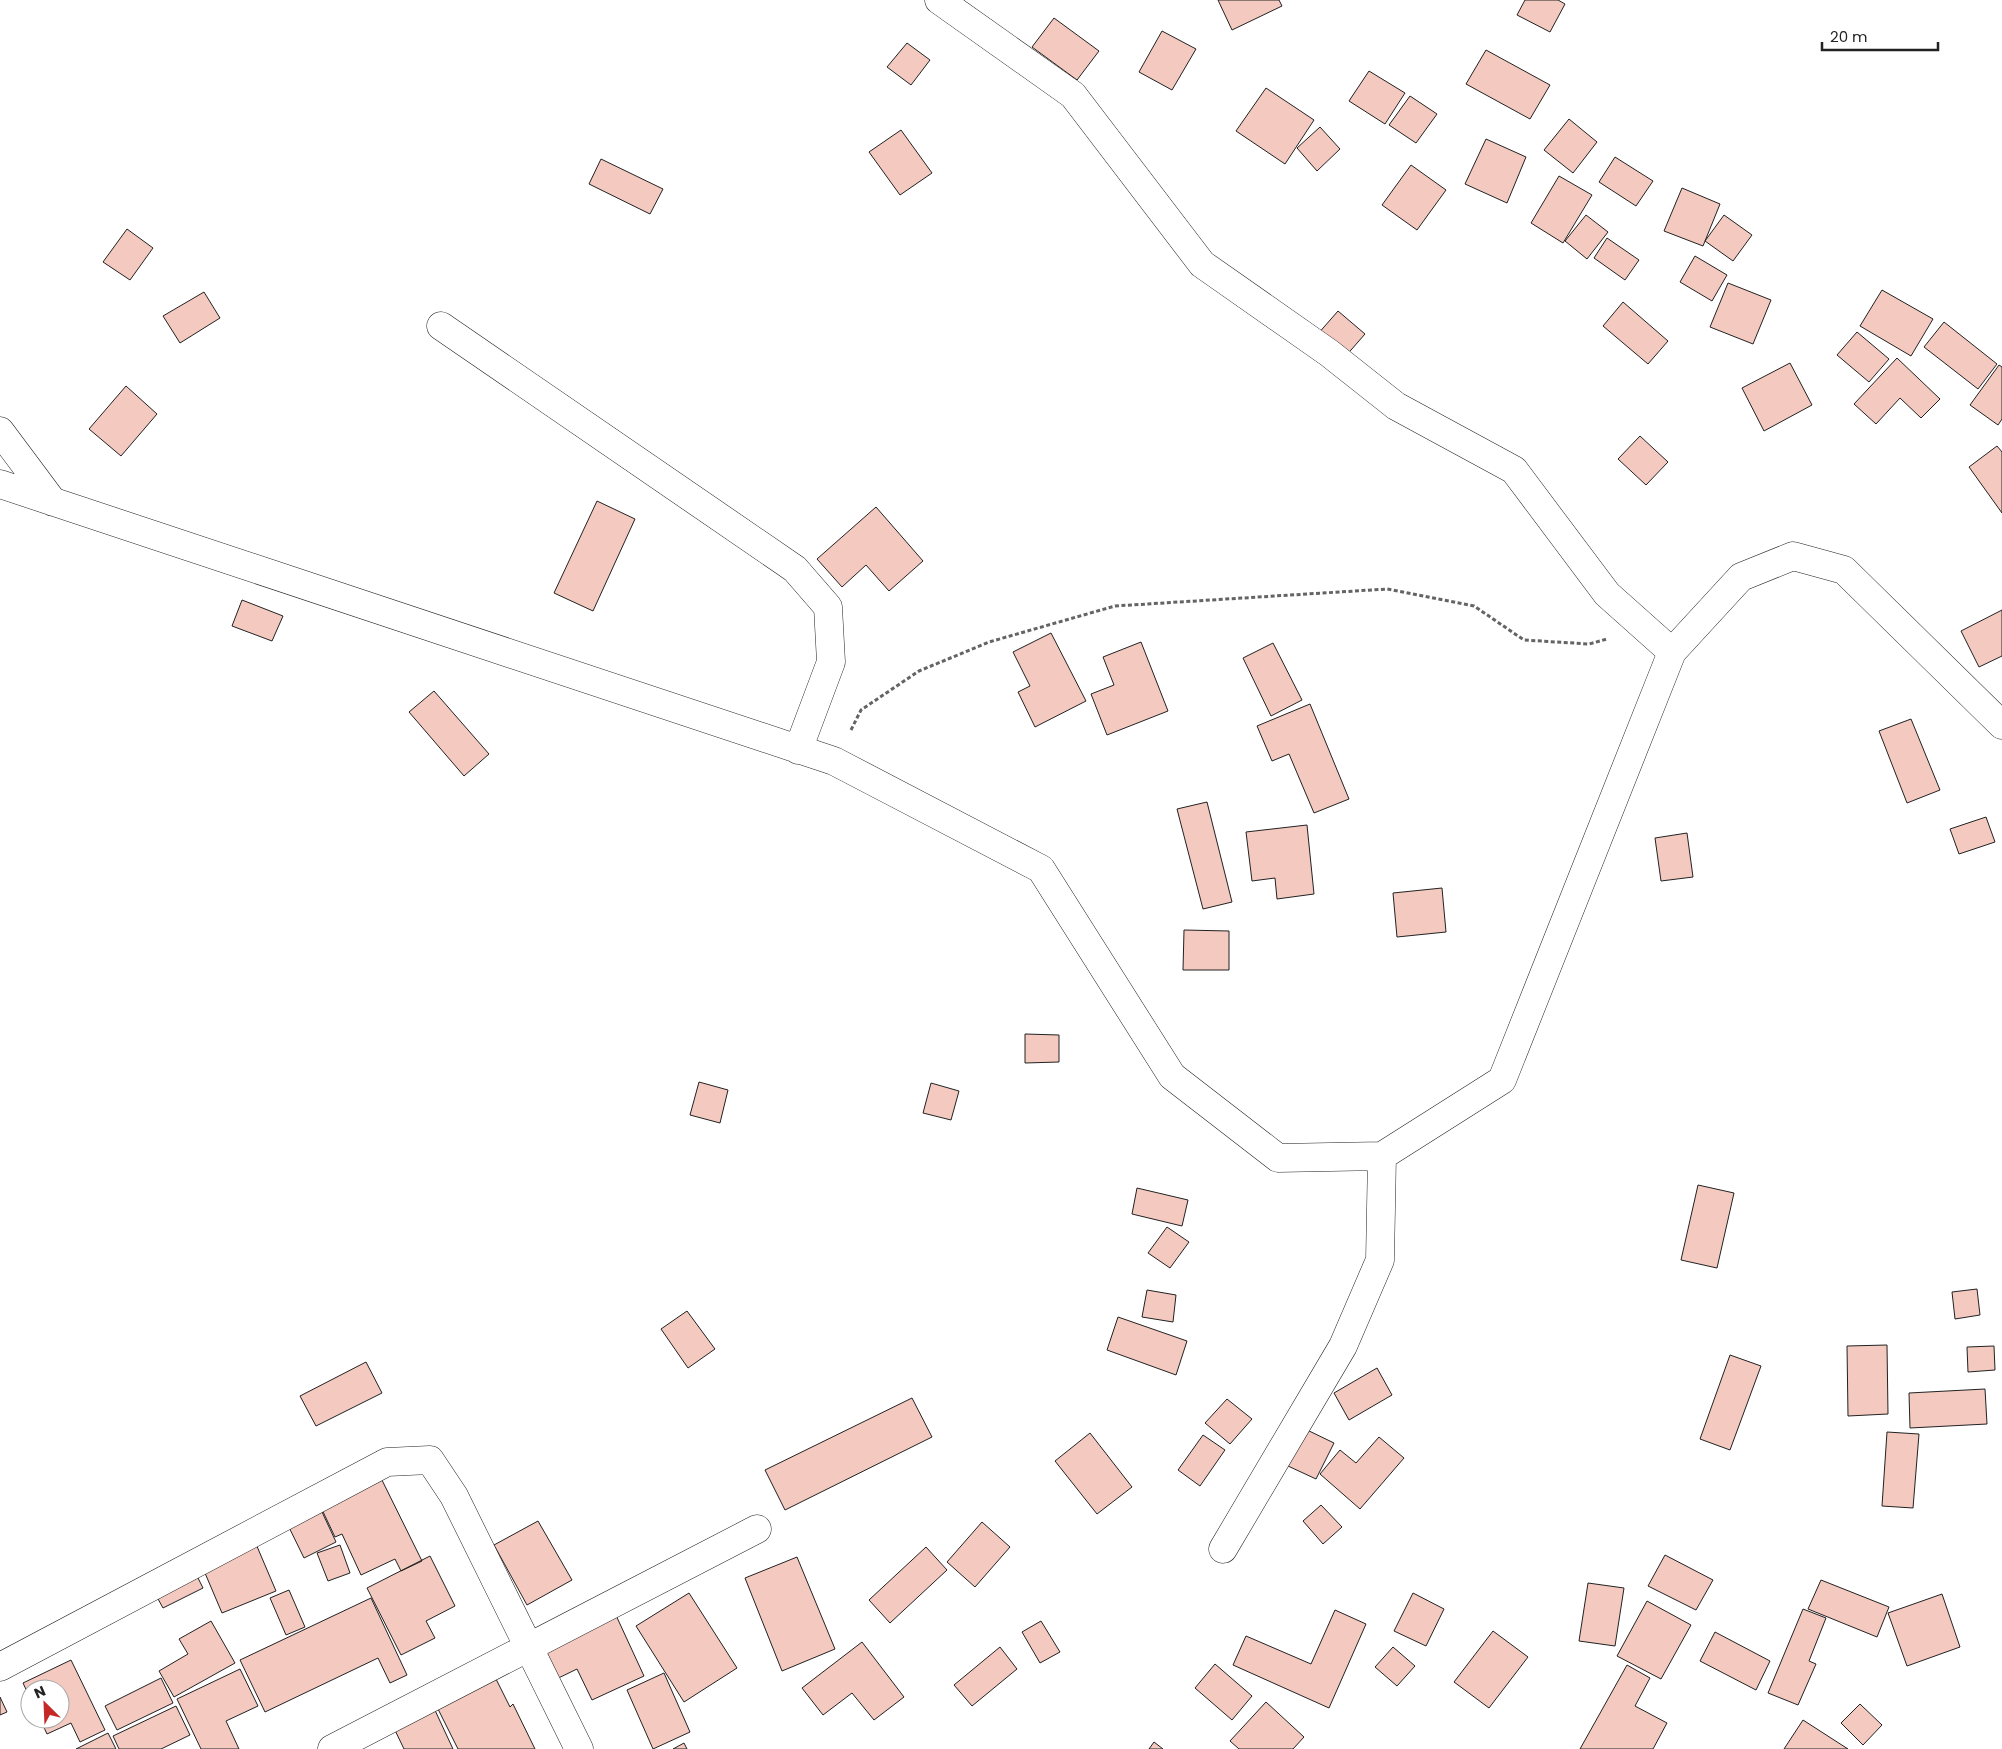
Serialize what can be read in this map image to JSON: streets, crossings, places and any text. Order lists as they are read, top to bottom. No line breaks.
{"scale_bar":"20 m","north":"top left"}
